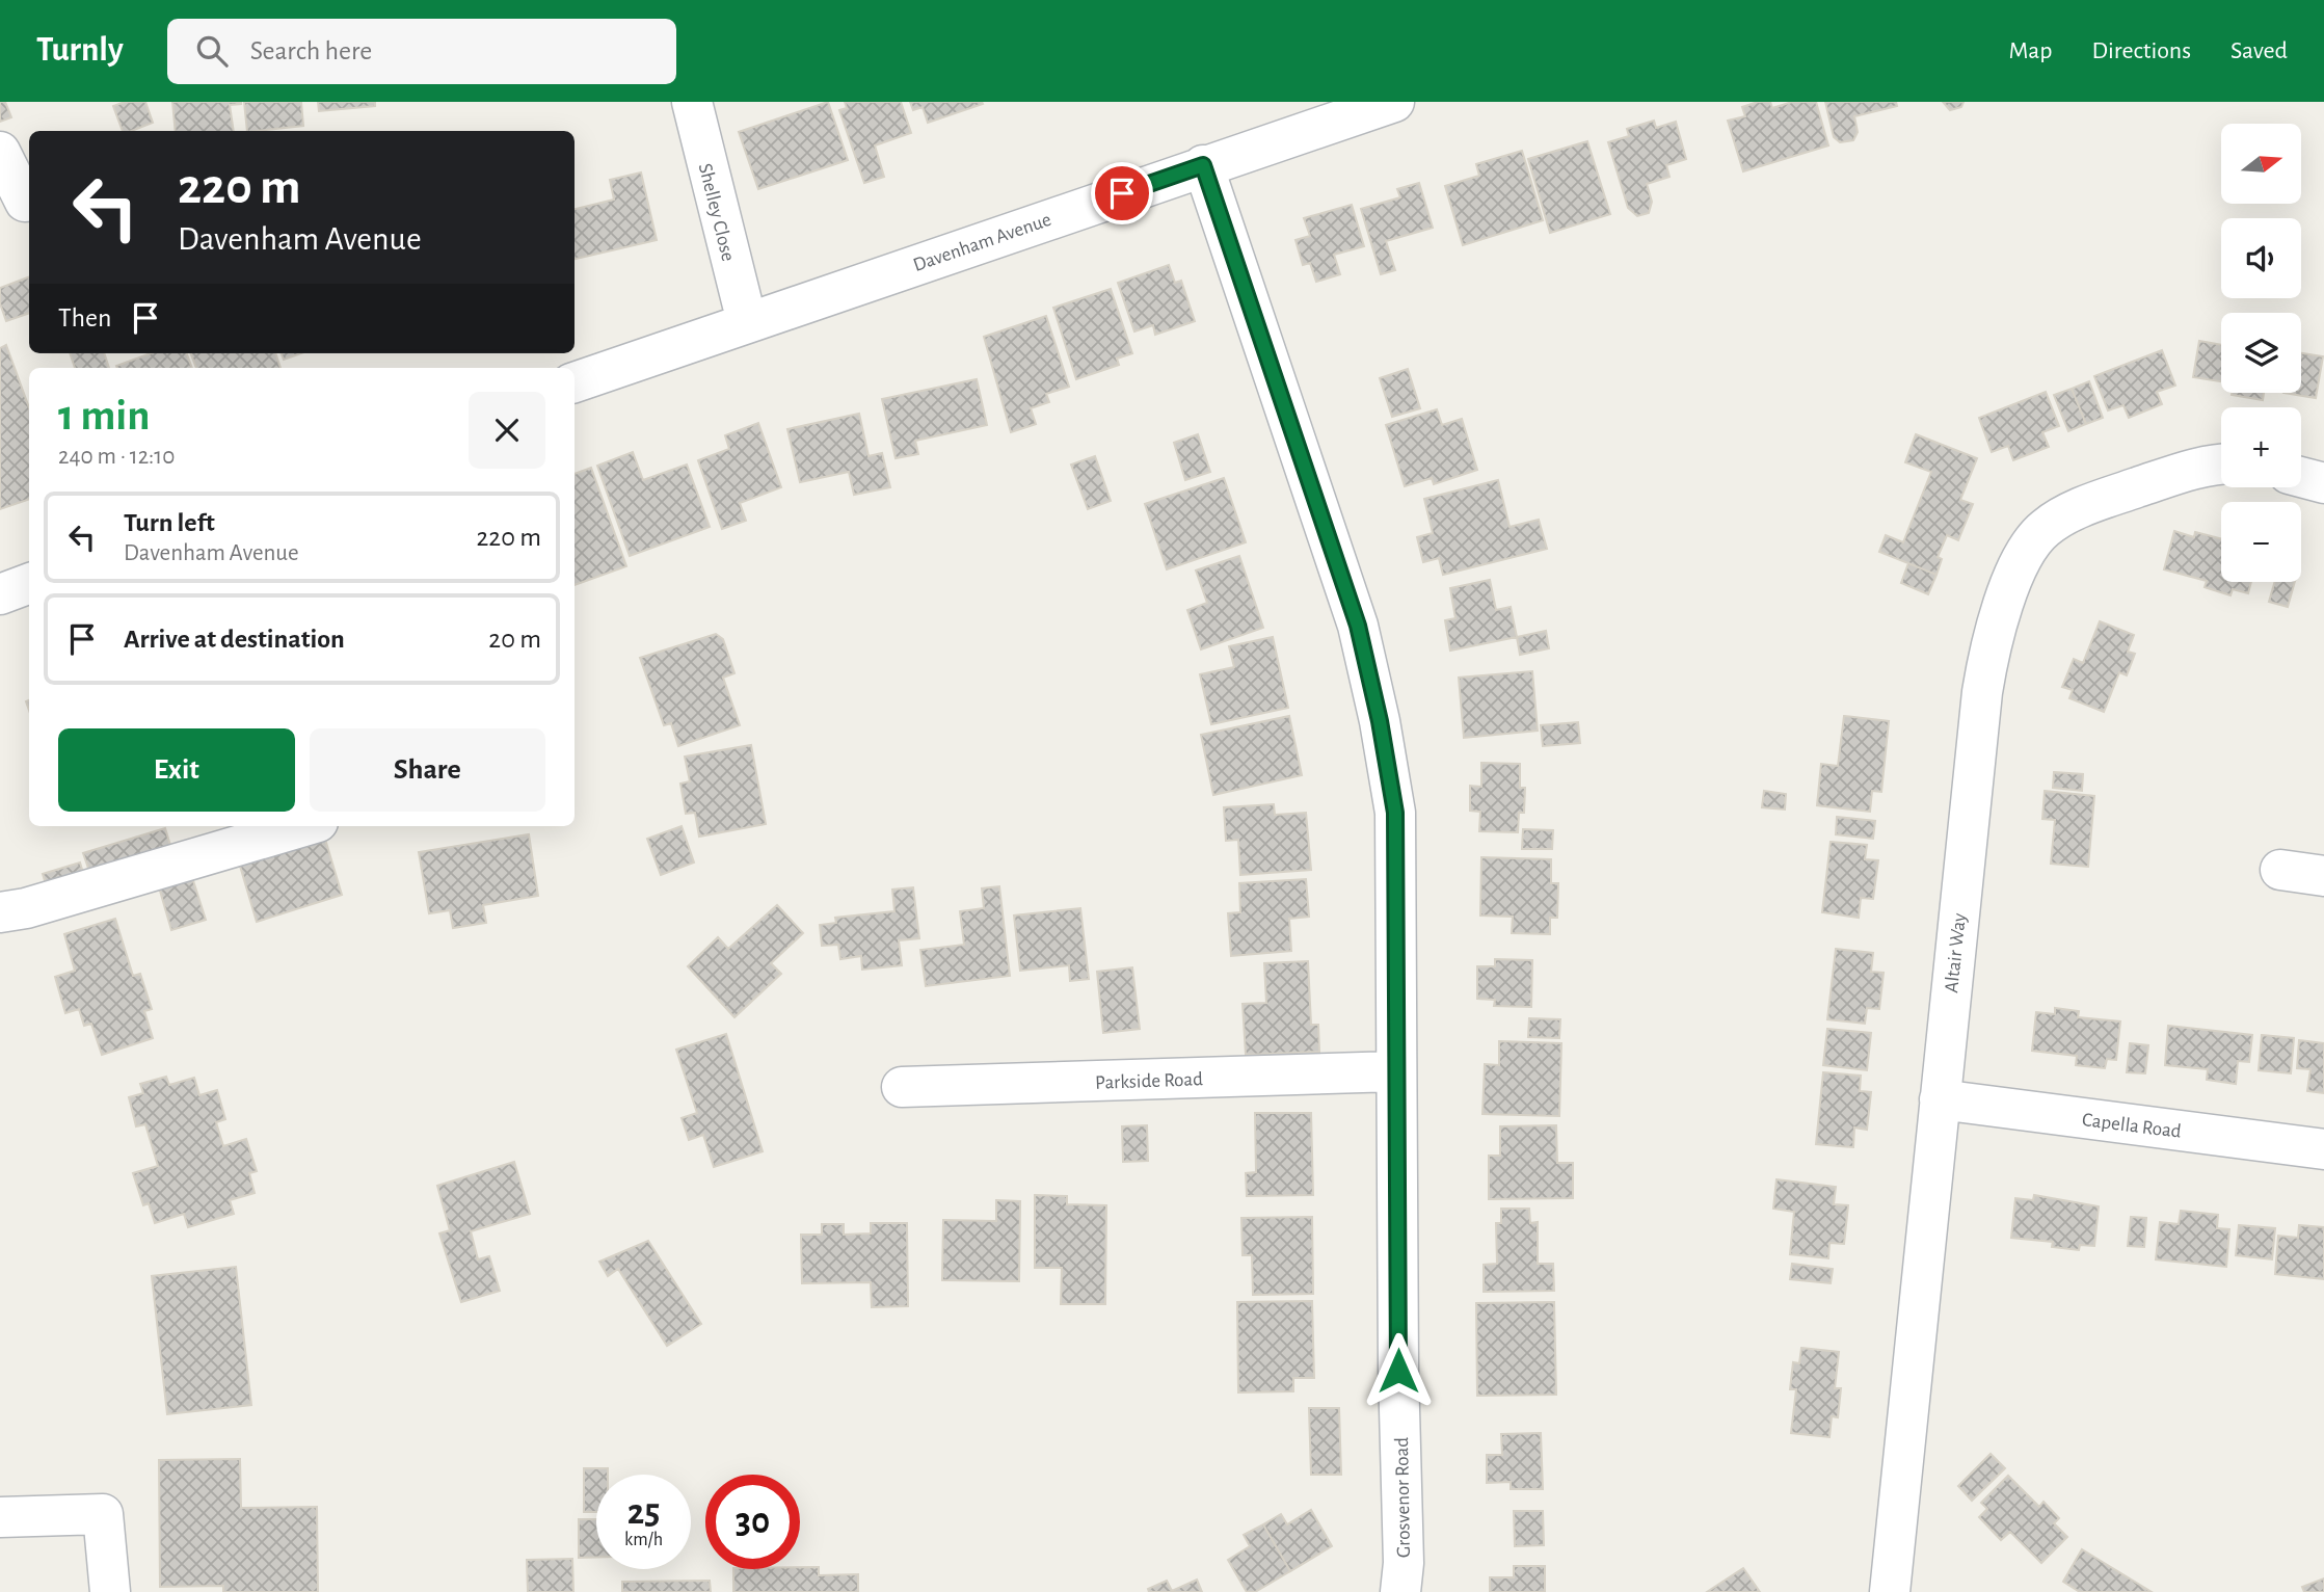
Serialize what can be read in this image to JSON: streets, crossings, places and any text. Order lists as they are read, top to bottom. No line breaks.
{"streets":{"street":["Shelley Close","Davenham Avenue","Altair Way","Parkside Road","Capella Road","Grosvenor Road"]},"crossings":[["Shelley Close","Davenham Avenue"],["Davenham Avenue","Grosvenor Road"],["Altair Way","Capella Road"],["Parkside Road","Grosvenor Road"]],"north":"right","page":{"header":"Turnly","search":"Search here","nav":["Map","Directions","Saved"],"map_buttons":["+","−"],"turn":["220 m","Davenham Avenue"],"then":"Then","heading":["1 min","240 m · 12:10"],"list":[{"name":"Turn left","note":"Davenham Avenue","value":"220 m"},{"name":"Arrive at destination","value":"20 m"}],"buttons":["Exit","Share"],"speed":"25 km/h","limit":"30"}}
